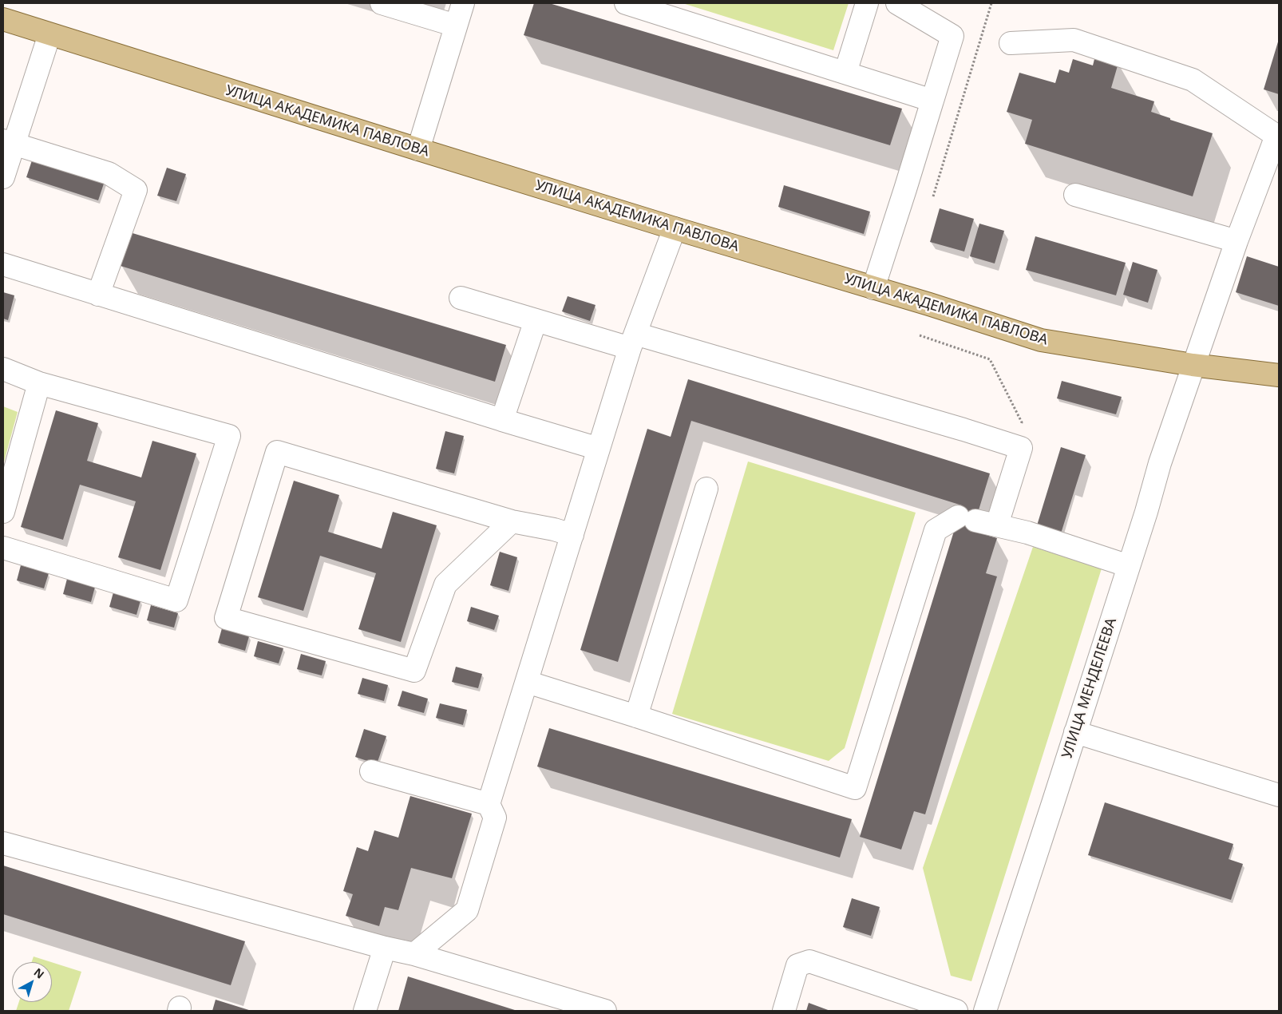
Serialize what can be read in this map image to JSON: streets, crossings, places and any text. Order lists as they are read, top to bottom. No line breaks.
{"streets":{"main road":["УЛИЦА АКАДЕМИКА ПАВЛОВА"],"street":["УЛИЦА МЕНДЕЛЕЕВА"]},"crossings":[["УЛИЦА АКАДЕМИКА ПАВЛОВА","УЛИЦА МЕНДЕЛЕЕВА"]],"north":"top right"}
